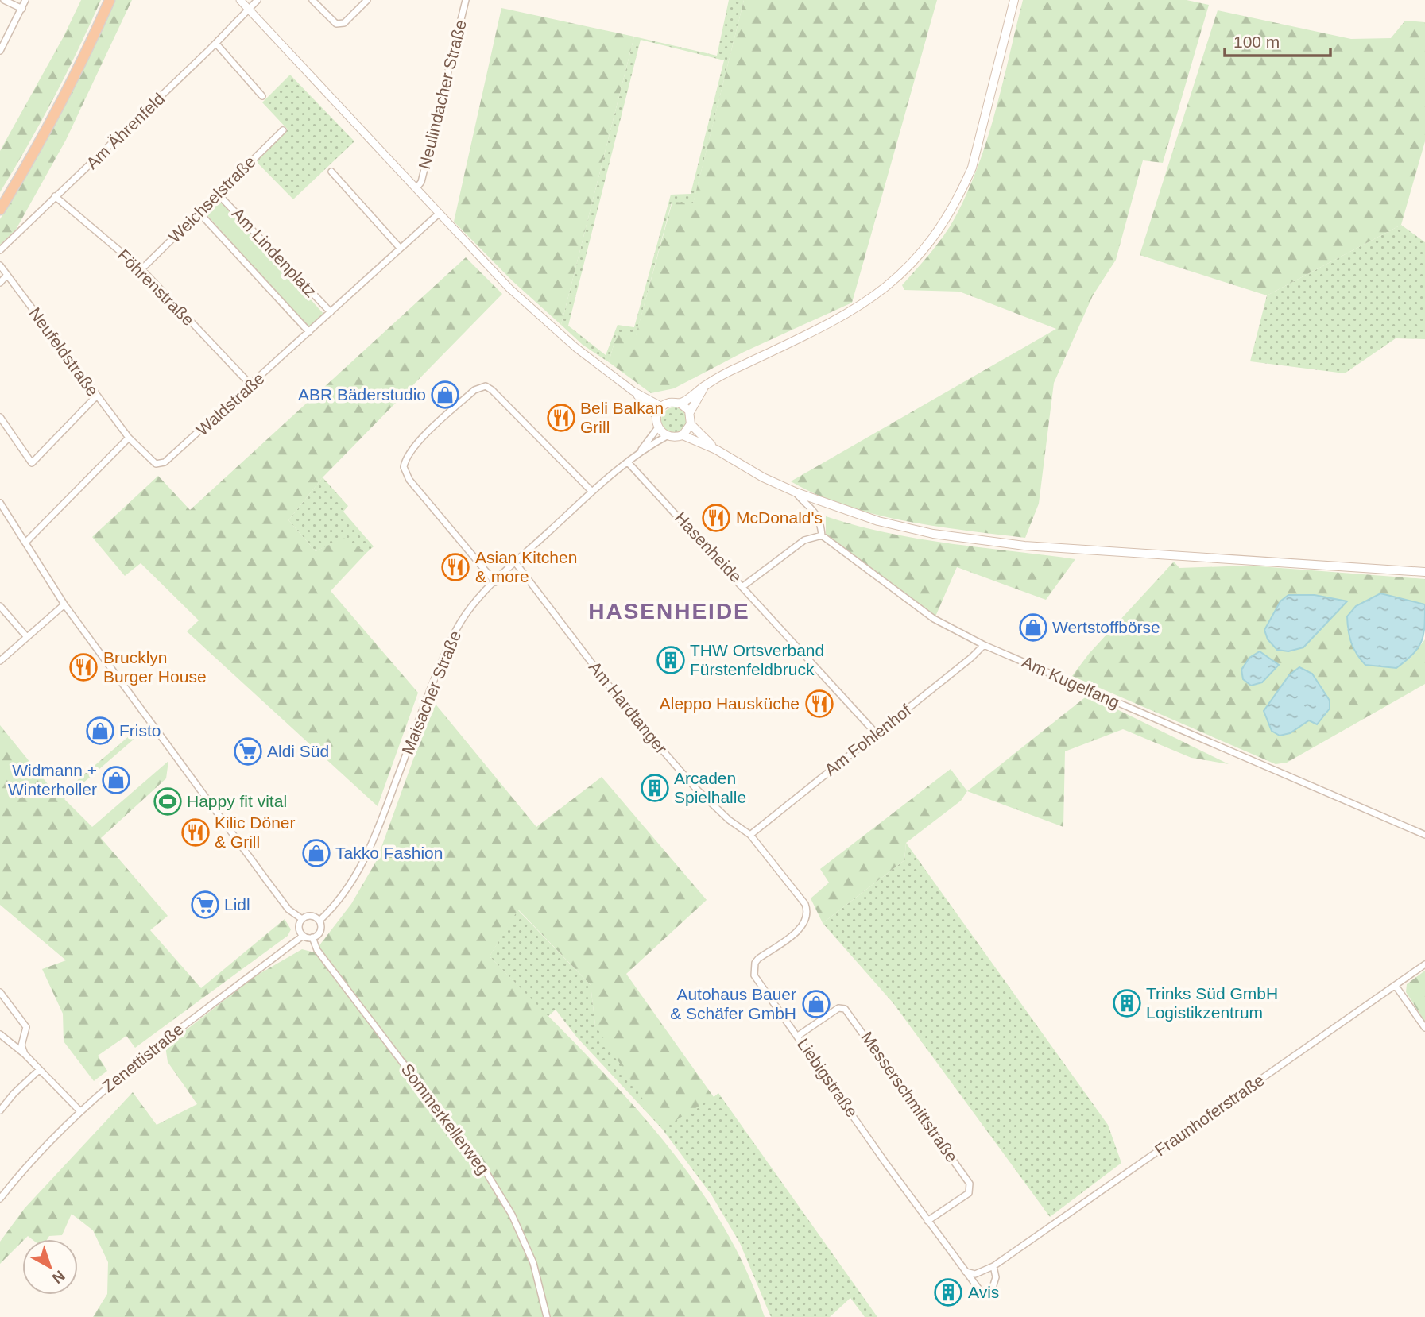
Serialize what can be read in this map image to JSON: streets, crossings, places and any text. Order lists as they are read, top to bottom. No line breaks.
{"streets":{"street":["Neulindacher Straße","Am Ährenfeld","Weichselstraße","Am Lindenplatz","Föhrenstraße","Neufeldstraße","Waldstraße","Hasenheide","Am Kugelfang","Maisacher Straße","Am Hardtanger","Am Fohlenhof","Zenettistraße","Liebigstraße","Messerschmittstraße","Fraunhoferstraße","Sommerkellerweg"]},"crossings":[["Am Ährenfeld","Föhrenstraße"],["Weichselstraße","Am Lindenplatz"],["Weichselstraße","Föhrenstraße"],["Am Lindenplatz","Waldstraße"],["Föhrenstraße","Waldstraße"],["Neufeldstraße","Waldstraße"],["Hasenheide","Maisacher Straße"],["Hasenheide","Am Fohlenhof"],["Am Kugelfang","Am Fohlenhof"],["Maisacher Straße","Am Hardtanger"],["Maisacher Straße","Zenettistraße"],["Maisacher Straße","Sommerkellerweg"],["Am Hardtanger","Am Fohlenhof"],["Am Hardtanger","Liebigstraße"],["Zenettistraße","Sommerkellerweg"],["Liebigstraße","Messerschmittstraße"],["Liebigstraße","Fraunhoferstraße"]],"districts":["HASENHEIDE"],"places":{"shop":["ABR Bäderstudio","Wertstoffbörse","Fristo","Widmann + Winterholler","Takko Fashion","Autohaus Bauer & Schäfer GmbH"],"restaurant":["Beli Balkan Grill","McDonald's","Asian Kitchen & more","Brucklyn Burger House","Aleppo Hausküche","Kilic Döner & Grill"],"building":["THW Ortsverband Fürstenfeldbruck","Arcaden Spielhalle","Trinks Süd GmbH Logistikzentrum","Avis"],"supermarket":["Aldi Süd","Lidl"],"sports":["Happy fit vital"]},"scale_bar":"100 m","north":"bottom right"}
